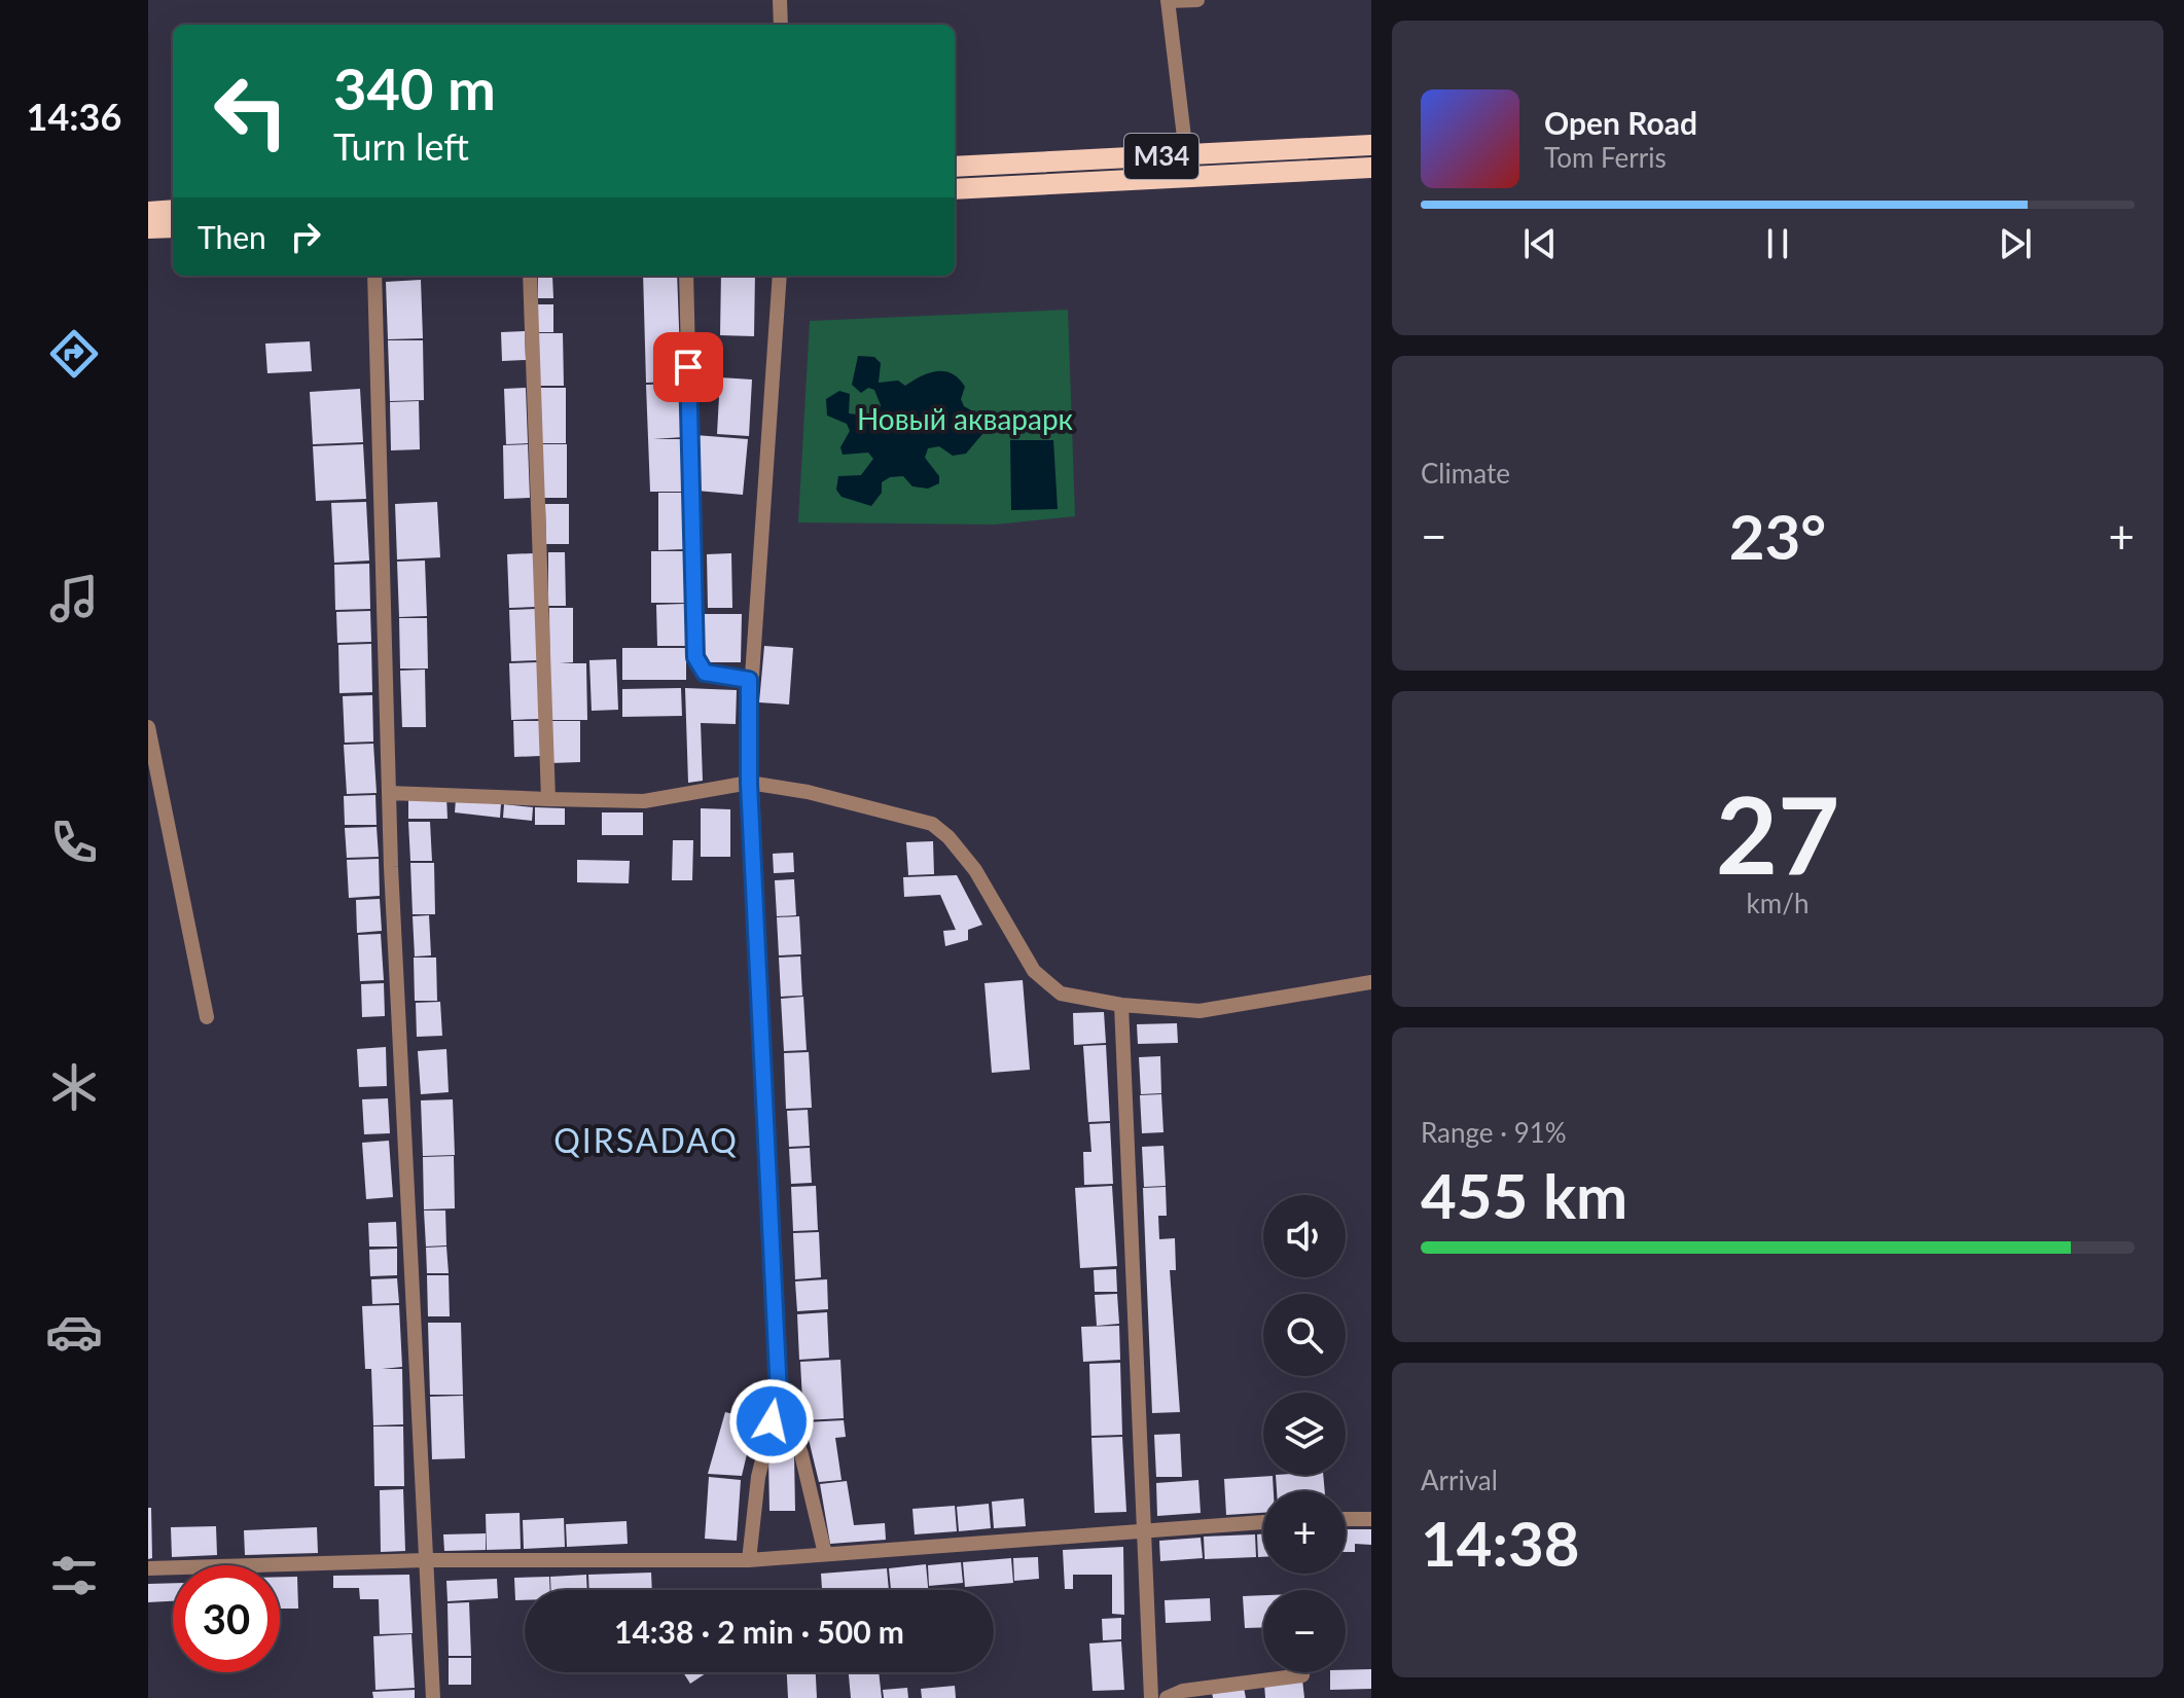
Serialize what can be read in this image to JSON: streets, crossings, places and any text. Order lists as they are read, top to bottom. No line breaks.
{"streets":{"main road":["M34"]},"districts":["QIRSADAQ"],"parks":["Новый акварарк"],"page":{"tabs":"14:36","turn":["340 m","Turn left"],"song":["Open Road","Tom Ferris"],"then":"Then","tile":["Climate",["27","km/h"],["Range · 91%","455 km"],["Arrival","14:38"]],"heat":["−","23°","+"],"map_buttons":["+","−"],"limit":"30","trip":"14:38 · 2 min · 500 m"}}
